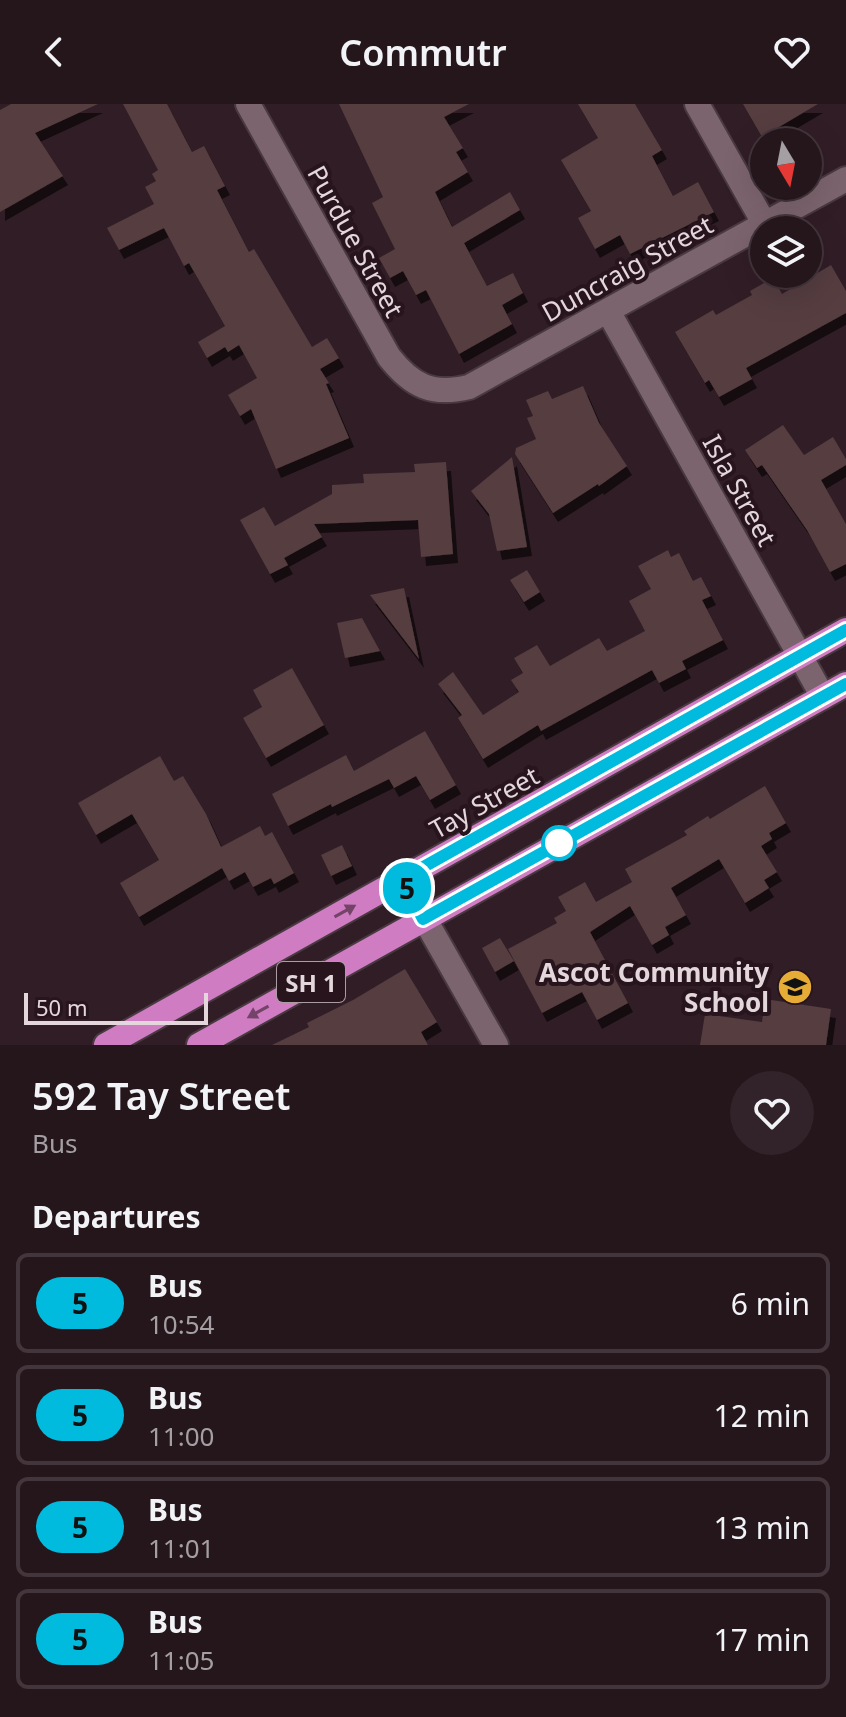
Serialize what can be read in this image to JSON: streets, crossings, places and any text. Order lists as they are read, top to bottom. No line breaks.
{"streets":{"highway":["Tay Street","SH 1"],"street":["Purdue Street","Duncraig Street","Isla Street"]},"crossings":[["Purdue Street","Duncraig Street"],["Duncraig Street","Isla Street"],["Isla Street","Tay Street"],["Isla Street","SH 1"]],"places":{"school or university":["Ascot Community School"]},"lines":["bus line 5"],"scale_bar":"50 m","north":"bottom","page":{"header":"Commutr","on_map":"5","scale":"50 m","heading":[["592 Tay Street","Bus"],"Departures"],"list":[{"mark":"5","name":"Bus","note":"10:54","value":"6 min"},{"mark":"5","name":"Bus","note":"11:00","value":"12 min"},{"mark":"5","name":"Bus","note":"11:01","value":"13 min"},{"mark":"5","name":"Bus","note":"11:05","value":"17 min"}]}}
